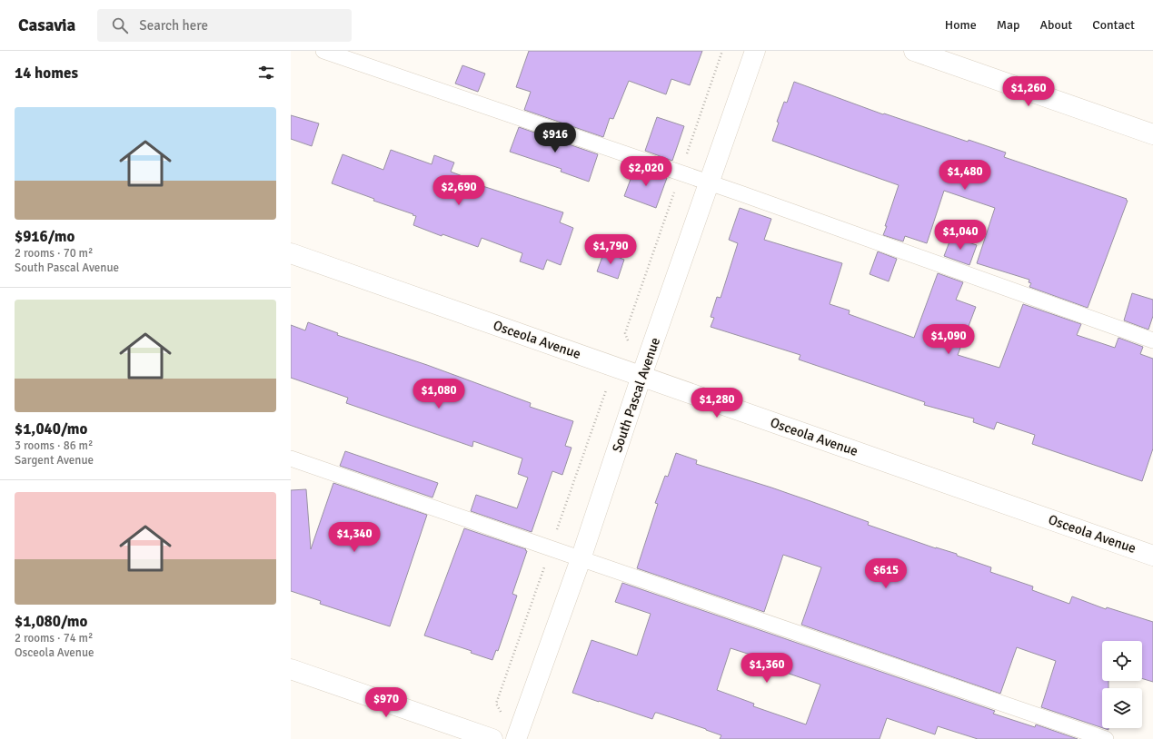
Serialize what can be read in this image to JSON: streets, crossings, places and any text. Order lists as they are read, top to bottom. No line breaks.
{"streets":{"street":["Osceola Avenue","South Pascal Avenue"]},"crossings":[["Osceola Avenue","South Pascal Avenue"]],"page":{"header":"Casavia","search":"Search here","nav":["Home","Map","About","Contact"],"heading":"14 homes","price":["$1,260","$916","$2,020","$1,480","$2,690","$1,040","$1,790","$1,090","$1,080","$1,280","$1,340","$615","$1,360","$970"],"list":[{"name":"$916/mo","note":"2 rooms · 70 m² · South Pascal Avenue"},{"name":"$1,040/mo","note":"3 rooms · 86 m² · Sargent Avenue"},{"name":"$1,080/mo","note":"2 rooms · 74 m² · Osceola Avenue"}]}}
